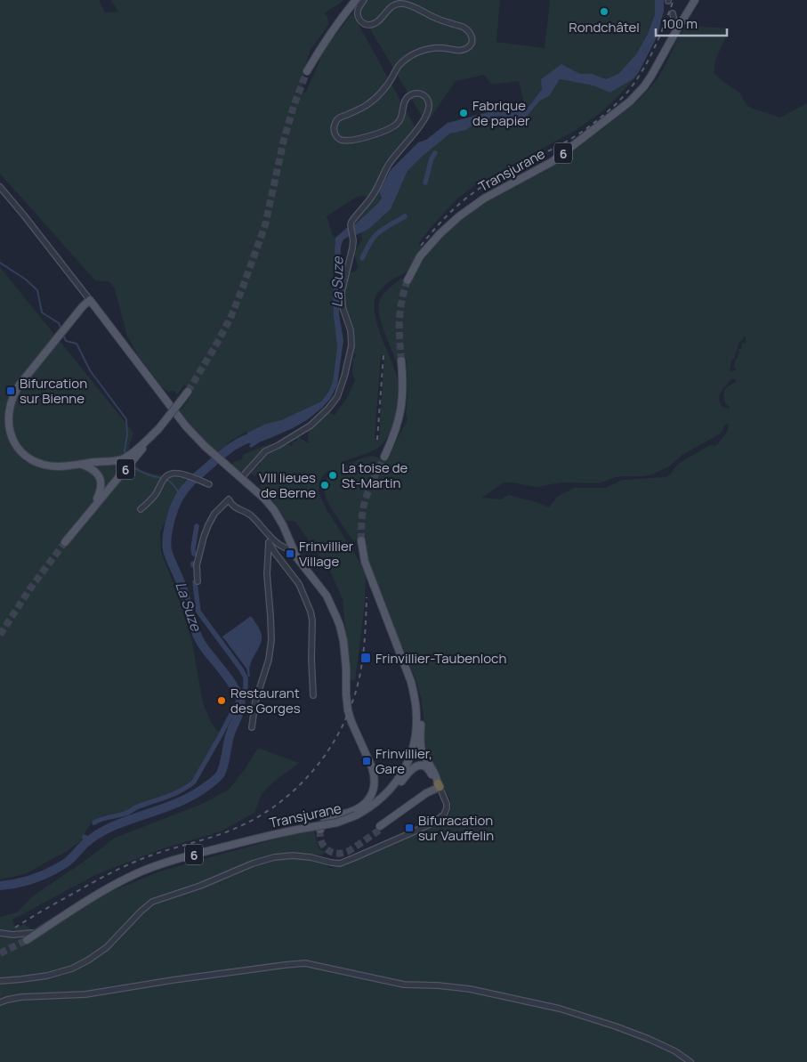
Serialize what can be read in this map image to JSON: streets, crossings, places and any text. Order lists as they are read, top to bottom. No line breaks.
{"streets":{"main road":["6","Transjurane"]},"water":["La Suze"],"places":{"other":["Rondchâtel","Fabrique de papier","La toise de St-Martin","VIII lieues de Berne","Restaurant des Gorges"],"transit":["Bifurcation sur Bienne","Frinvillier Village","Frinvillier-Taubenloch","Frinvillier, Gare","Bifuracation sur Vauffelin"]},"scale_bar":"100 m"}
